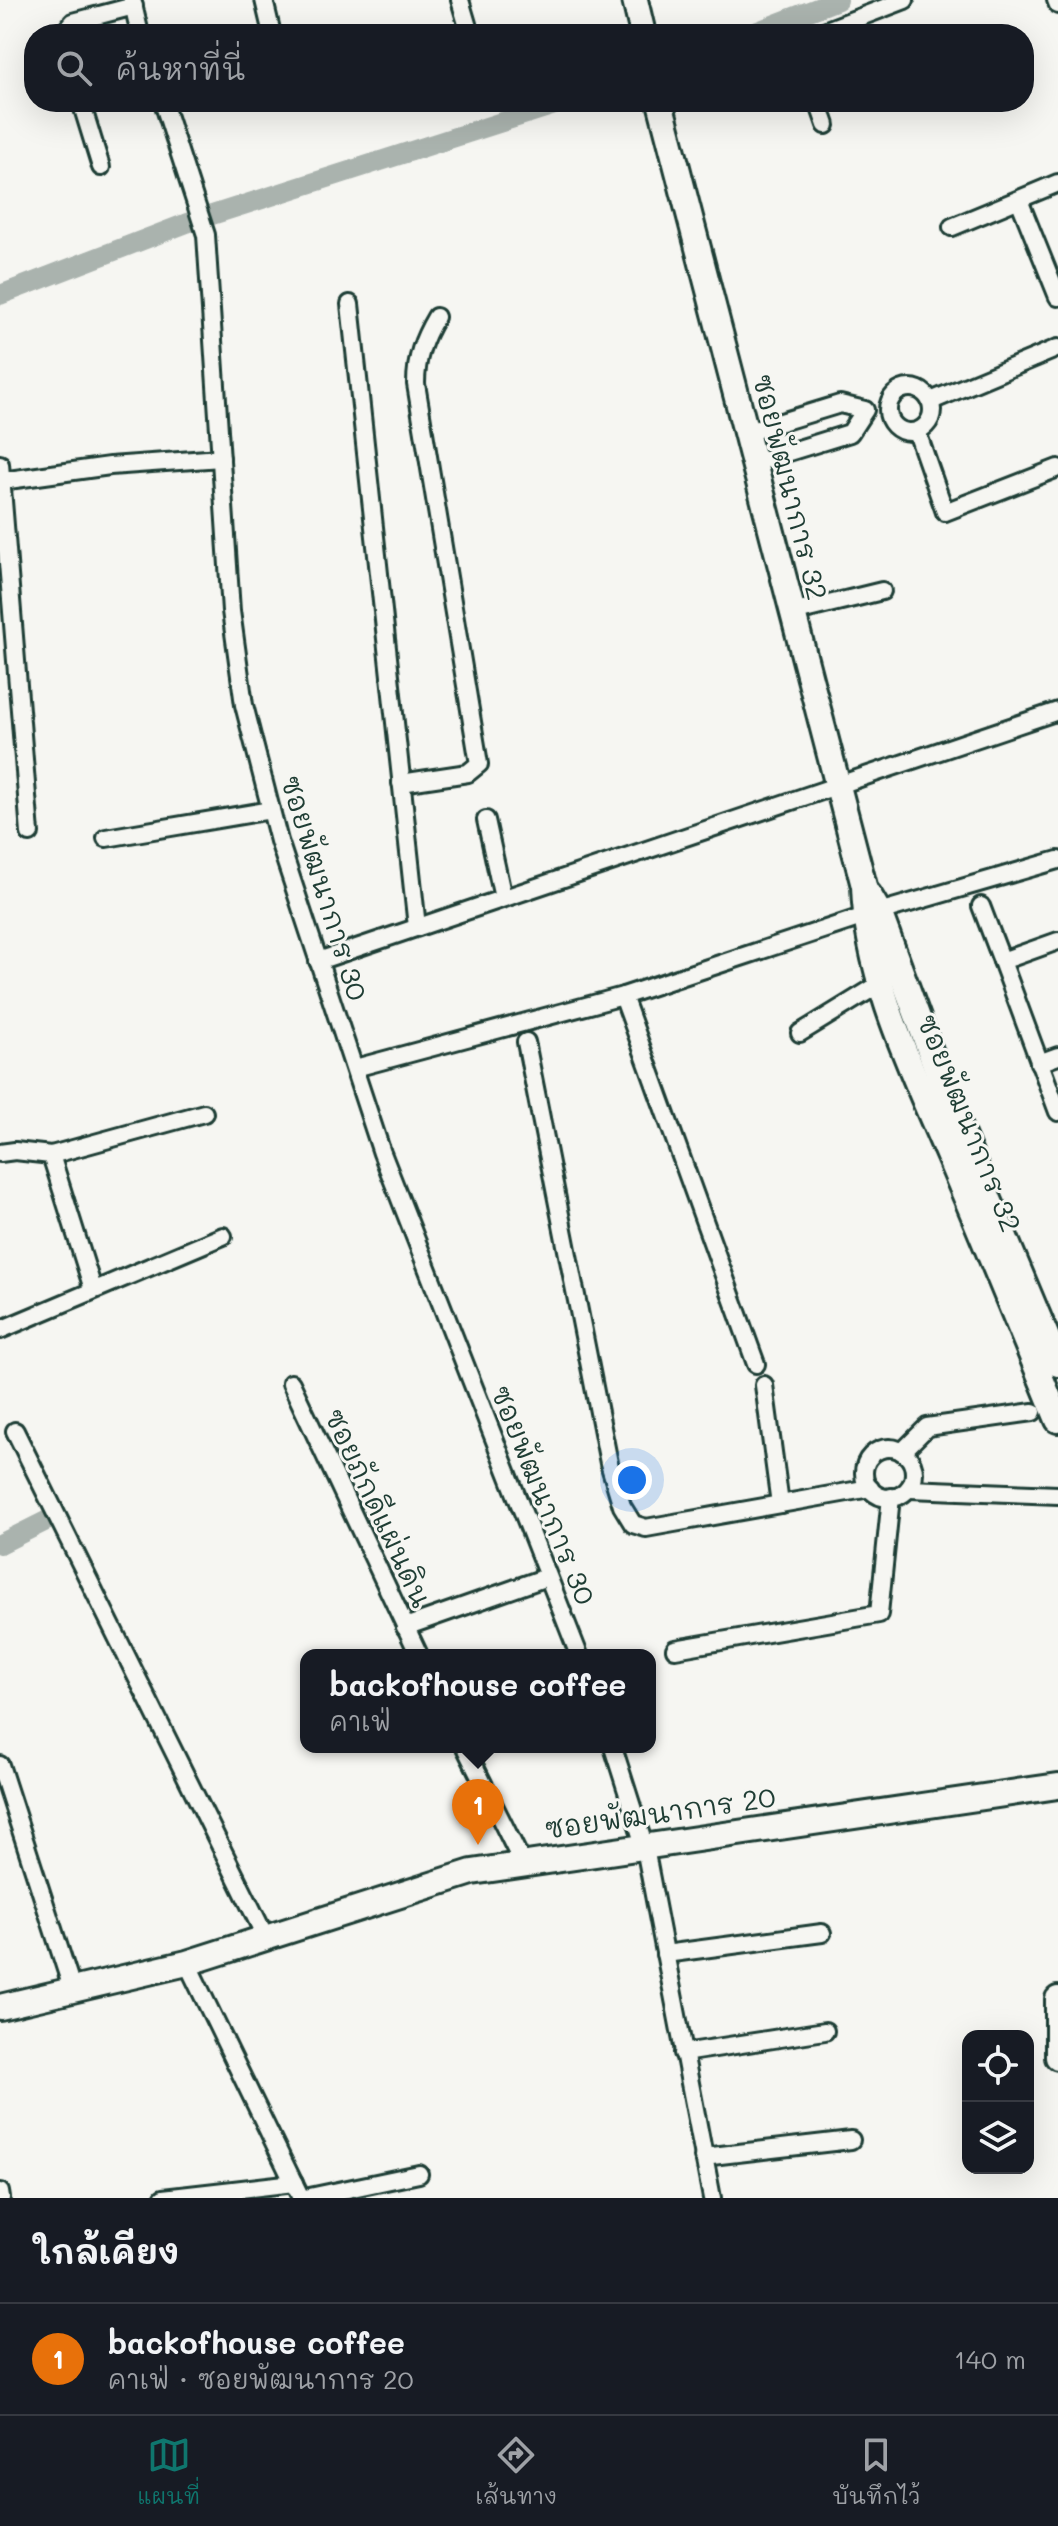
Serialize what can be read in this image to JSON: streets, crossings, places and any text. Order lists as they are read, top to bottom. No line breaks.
{"streets":{"street":["ซอยพัฒนาการ 32","ซอยพัฒนาการ 30","ซอยภักดีแผ่นดิน","ซอยพัฒนาการ 20"]},"page":{"search":"ค้นหาที่นี่","popup":["backofhouse coffee","คาเฟ่"],"pins":"1","heading":"ใกล้เคียง","list":[{"mark":"1","name":"backofhouse coffee","note":"คาเฟ่ · ซอยพัฒนาการ 20","value":"140 m"}],"nav":["แผนที่","เส้นทาง","บันทึกไว้"]}}
